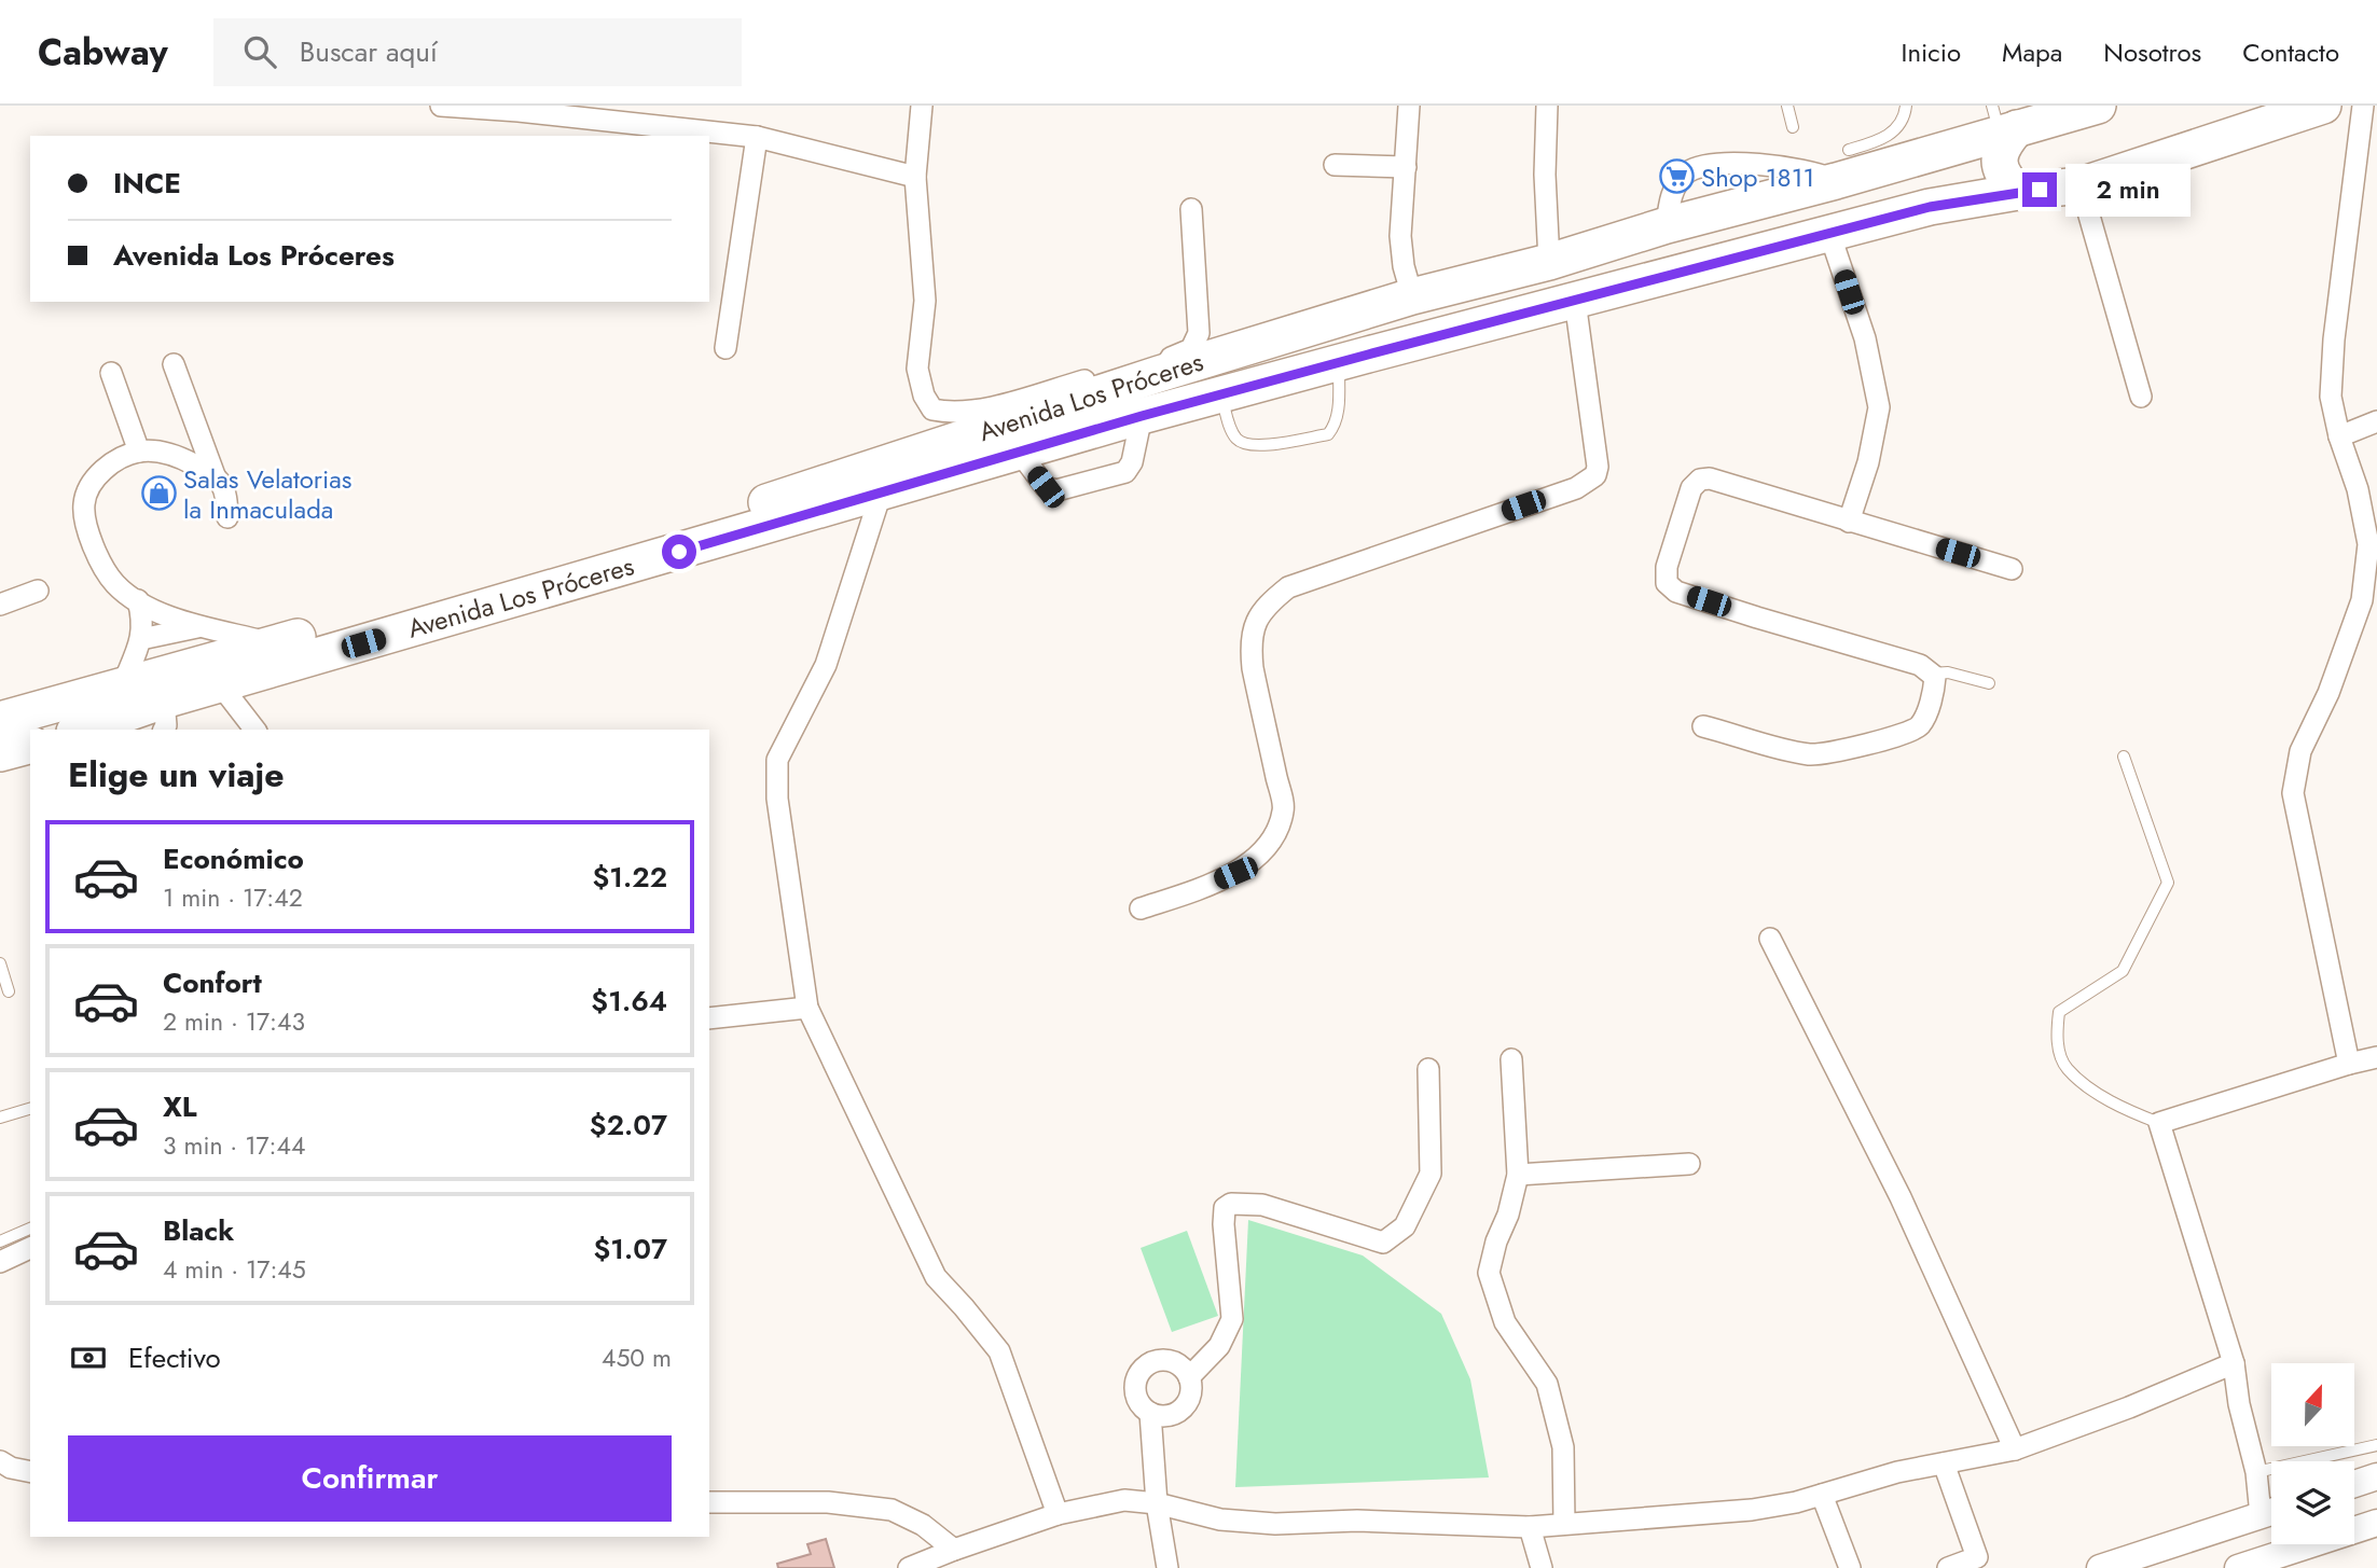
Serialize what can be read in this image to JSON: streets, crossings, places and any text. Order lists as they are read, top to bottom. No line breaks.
{"streets":{"highway":["Avenida Los Próceres"]},"places":{"supermarket":["Shop 1811"],"shop":["Salas Velatorias la Inmaculada"]},"north":"top","page":{"header":"Cabway","search":"Buscar aquí","nav":["Inicio","Mapa","Nosotros","Contacto"],"banner":["INCE","Avenida Los Próceres"],"bubble":"2 min","heading":"Elige un viaje","list":[{"name":"Económico","note":"1 min · 17:42","value":"$1.22"},{"name":"Confort","note":"2 min · 17:43","value":"$1.64"},{"name":"XL","note":"3 min · 17:44","value":"$2.07"},{"name":"Black","note":"4 min · 17:45","value":"$1.07"}],"pay":["Efectivo","450 m"],"buttons":"Confirmar"}}
